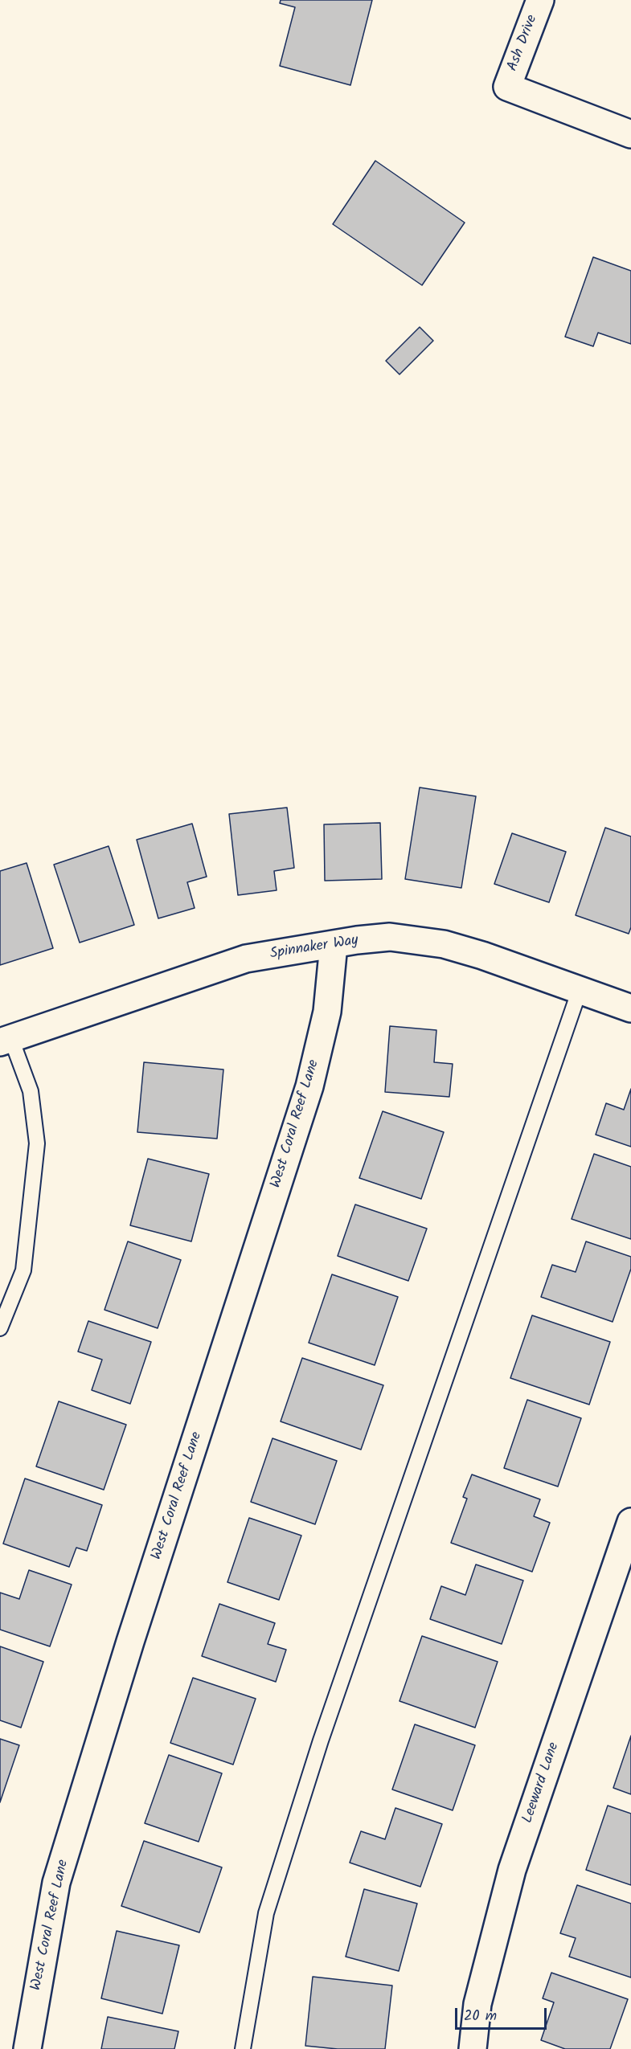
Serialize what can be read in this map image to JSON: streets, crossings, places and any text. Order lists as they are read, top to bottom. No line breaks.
{"streets":{"street":["Ash Drive","Spinnaker Way","West Coral Reef Lane","Leeward Lane"]},"crossings":[["Spinnaker Way","West Coral Reef Lane"]],"scale_bar":"20 m"}
